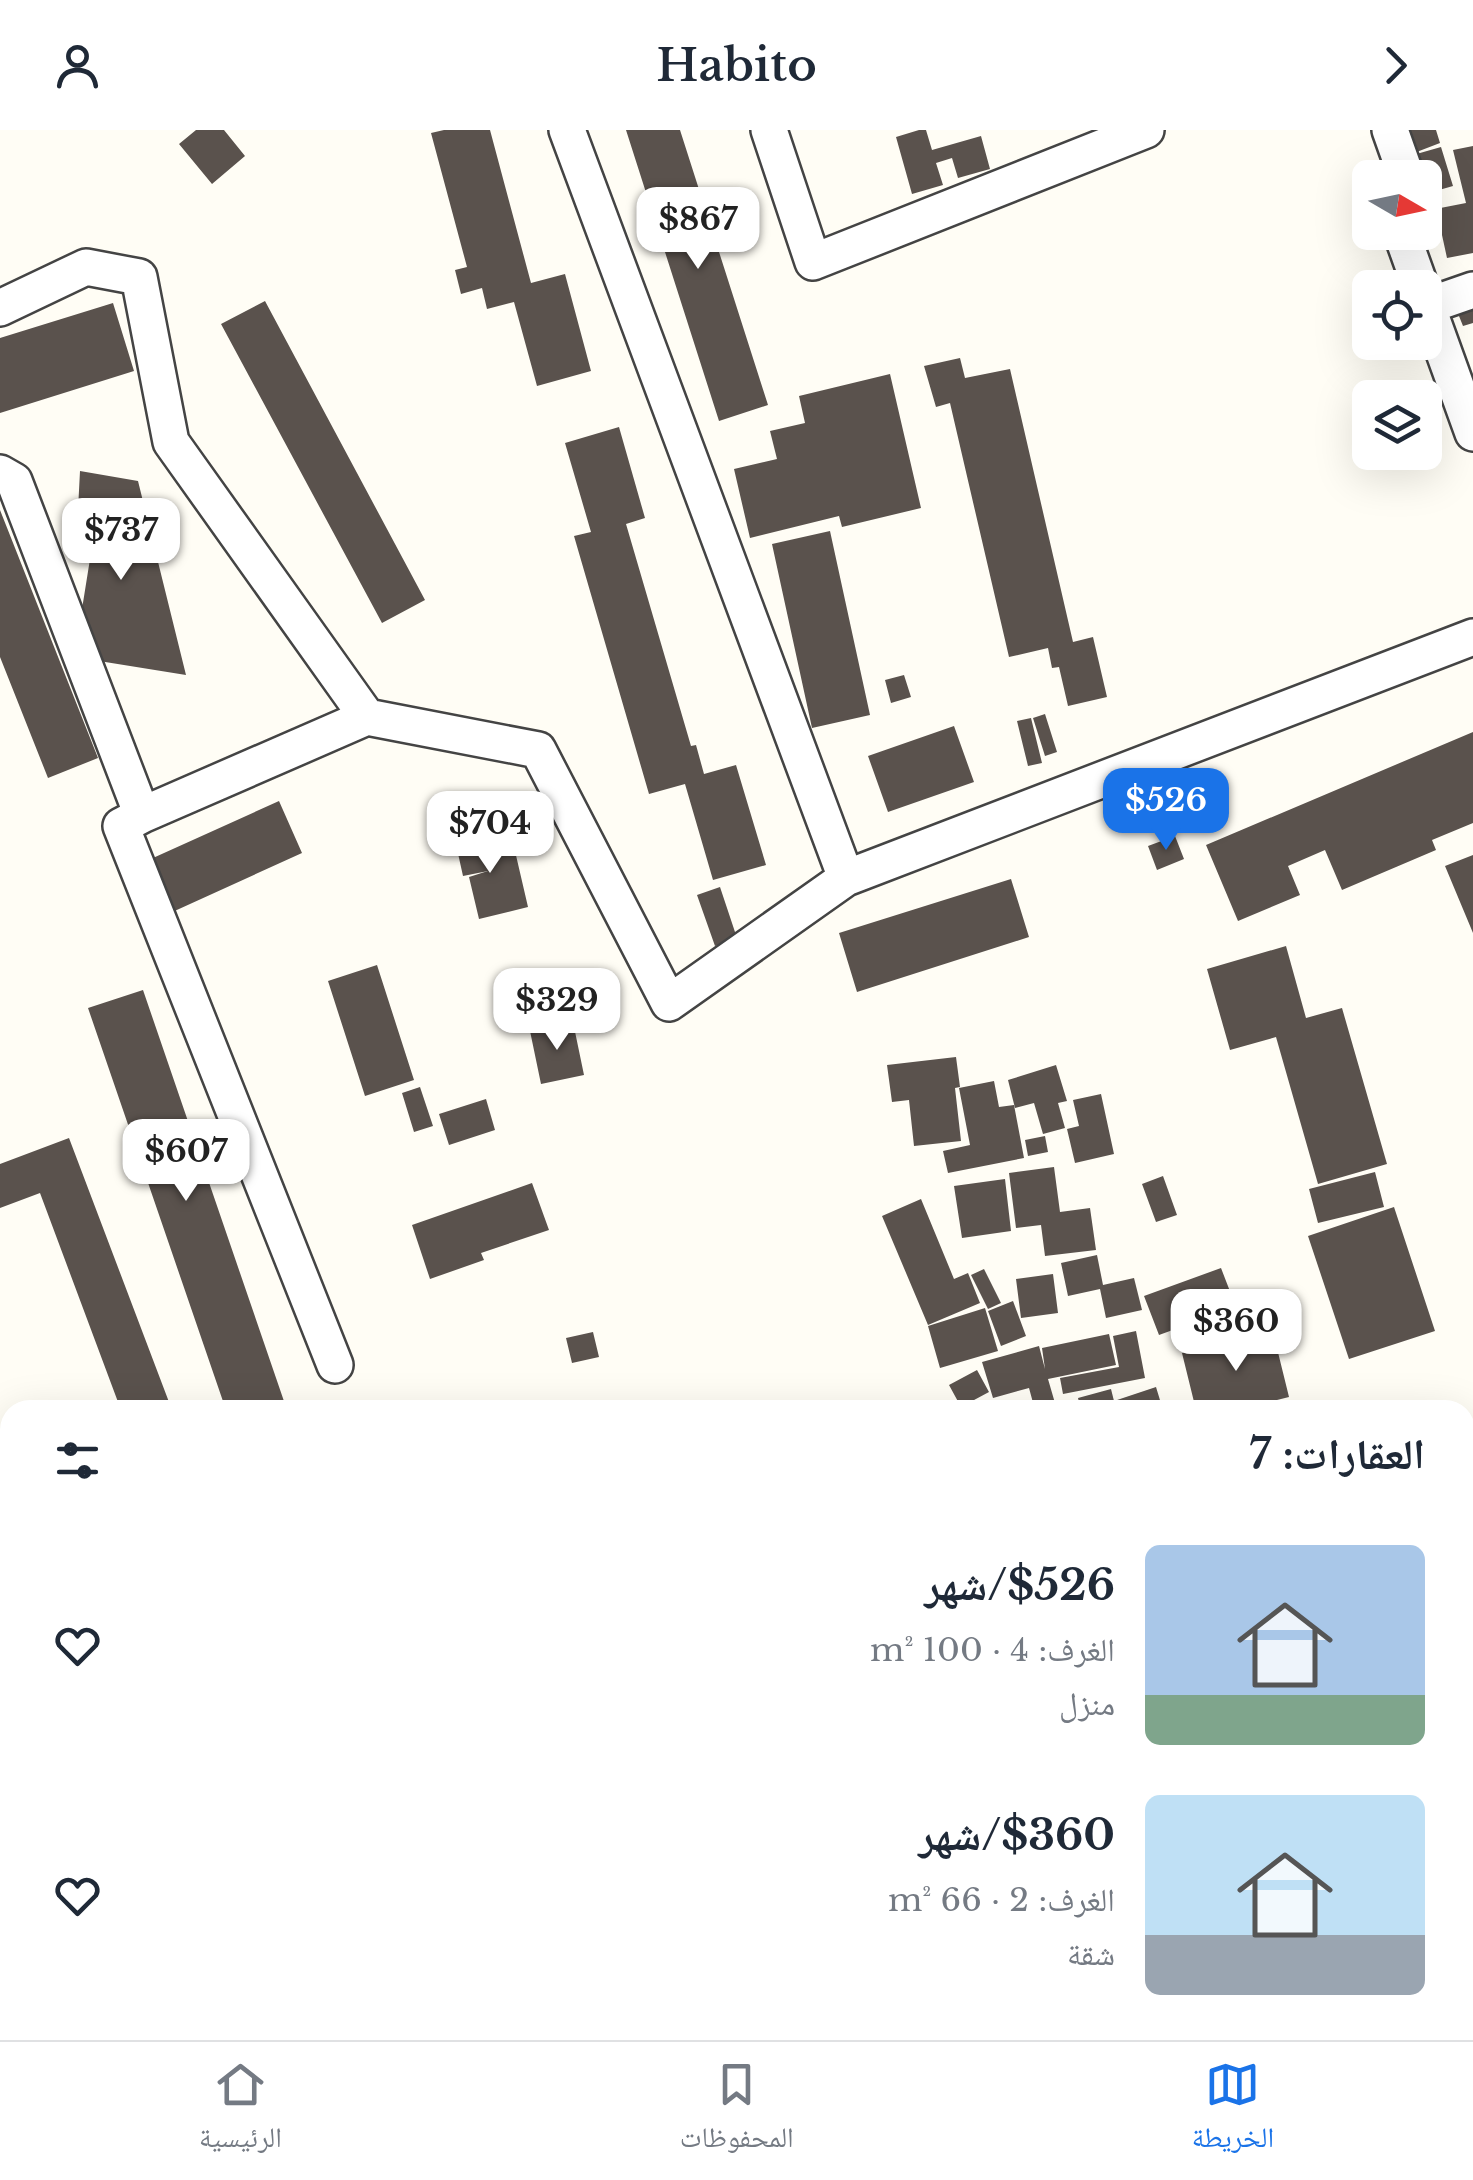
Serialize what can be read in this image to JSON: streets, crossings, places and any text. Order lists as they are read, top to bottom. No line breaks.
{"north":"right","page":{"header":"Habito","price":["$867","$737","$526","$704","$329","$607","$360"],"heading":"العقارات: 7","list":[{"name":"$526/شهر","note":"الغرف: 4 · 100 m² · منزل"},{"name":"$360/شهر","note":"الغرف: 2 · 66 m² · شقة"}],"tabs":["الخريطة","المحفوظات","الرئيسية"]}}
